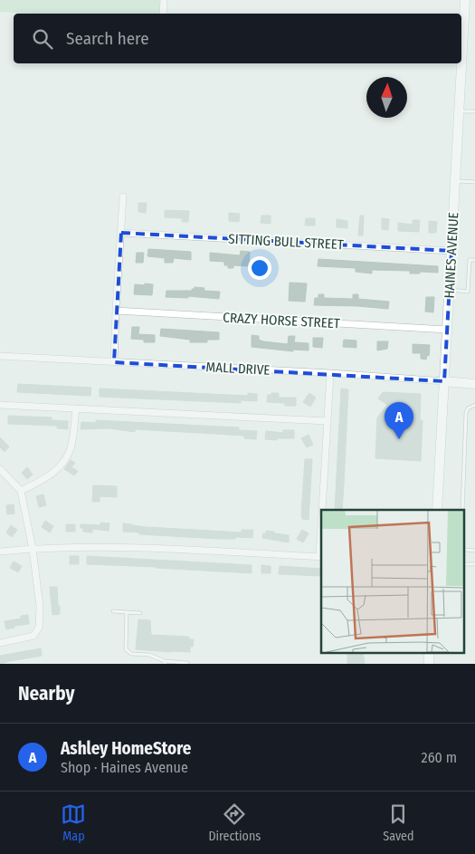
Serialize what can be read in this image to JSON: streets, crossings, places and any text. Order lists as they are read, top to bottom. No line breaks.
{"streets":{"main road":["HAINES AVENUE","MALL DRIVE"],"street":["SITTING BULL STREET","CRAZY HORSE STREET"]},"crossings":[["SITTING BULL STREET","HAINES AVENUE"],["HAINES AVENUE","CRAZY HORSE STREET"],["HAINES AVENUE","MALL DRIVE"]],"north":"top","page":{"search":"Search here","pins":"A","heading":"Nearby","list":[{"mark":"A","name":"Ashley HomeStore","note":"Shop · Haines Avenue","value":"260 m"}],"nav":["Map","Directions","Saved"]}}
